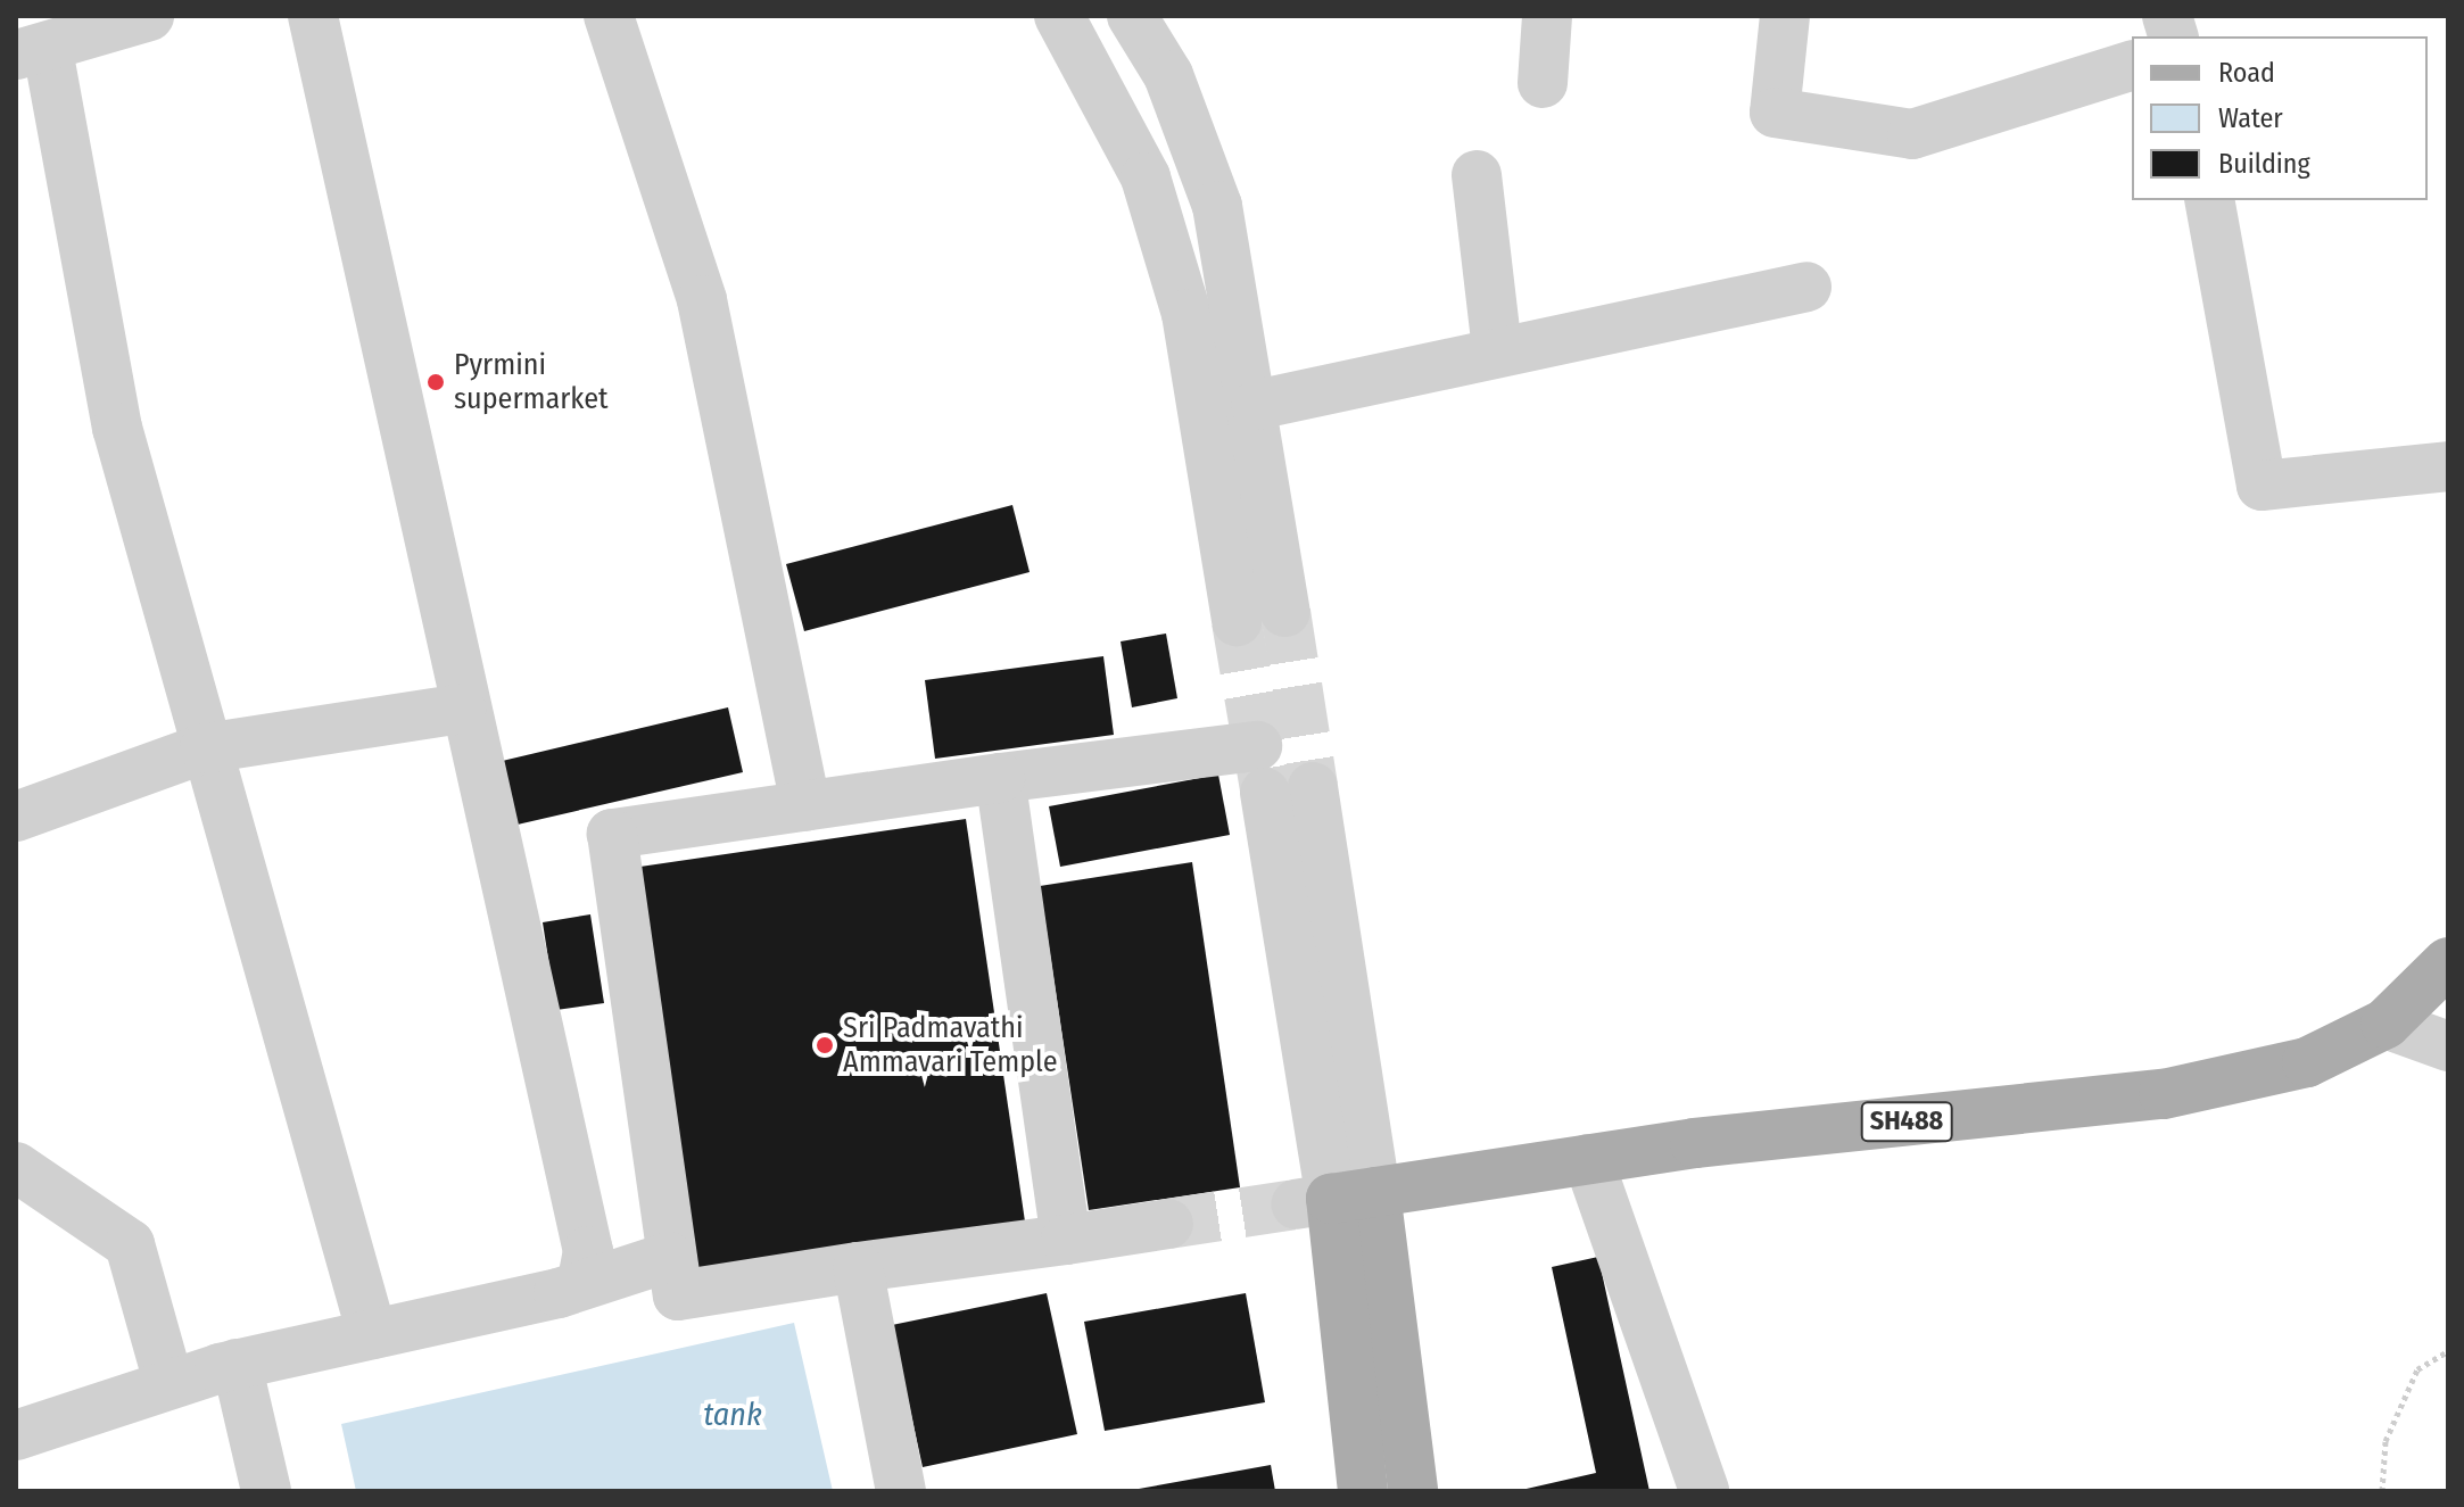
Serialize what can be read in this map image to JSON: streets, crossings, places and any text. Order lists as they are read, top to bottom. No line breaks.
{"streets":{"main road":["SH488"]},"water":["tank"],"places":["Pyrmini supermarket","Sri Padmavathi Ammavari Temple"],"legend":["Road","Water","Building"]}
